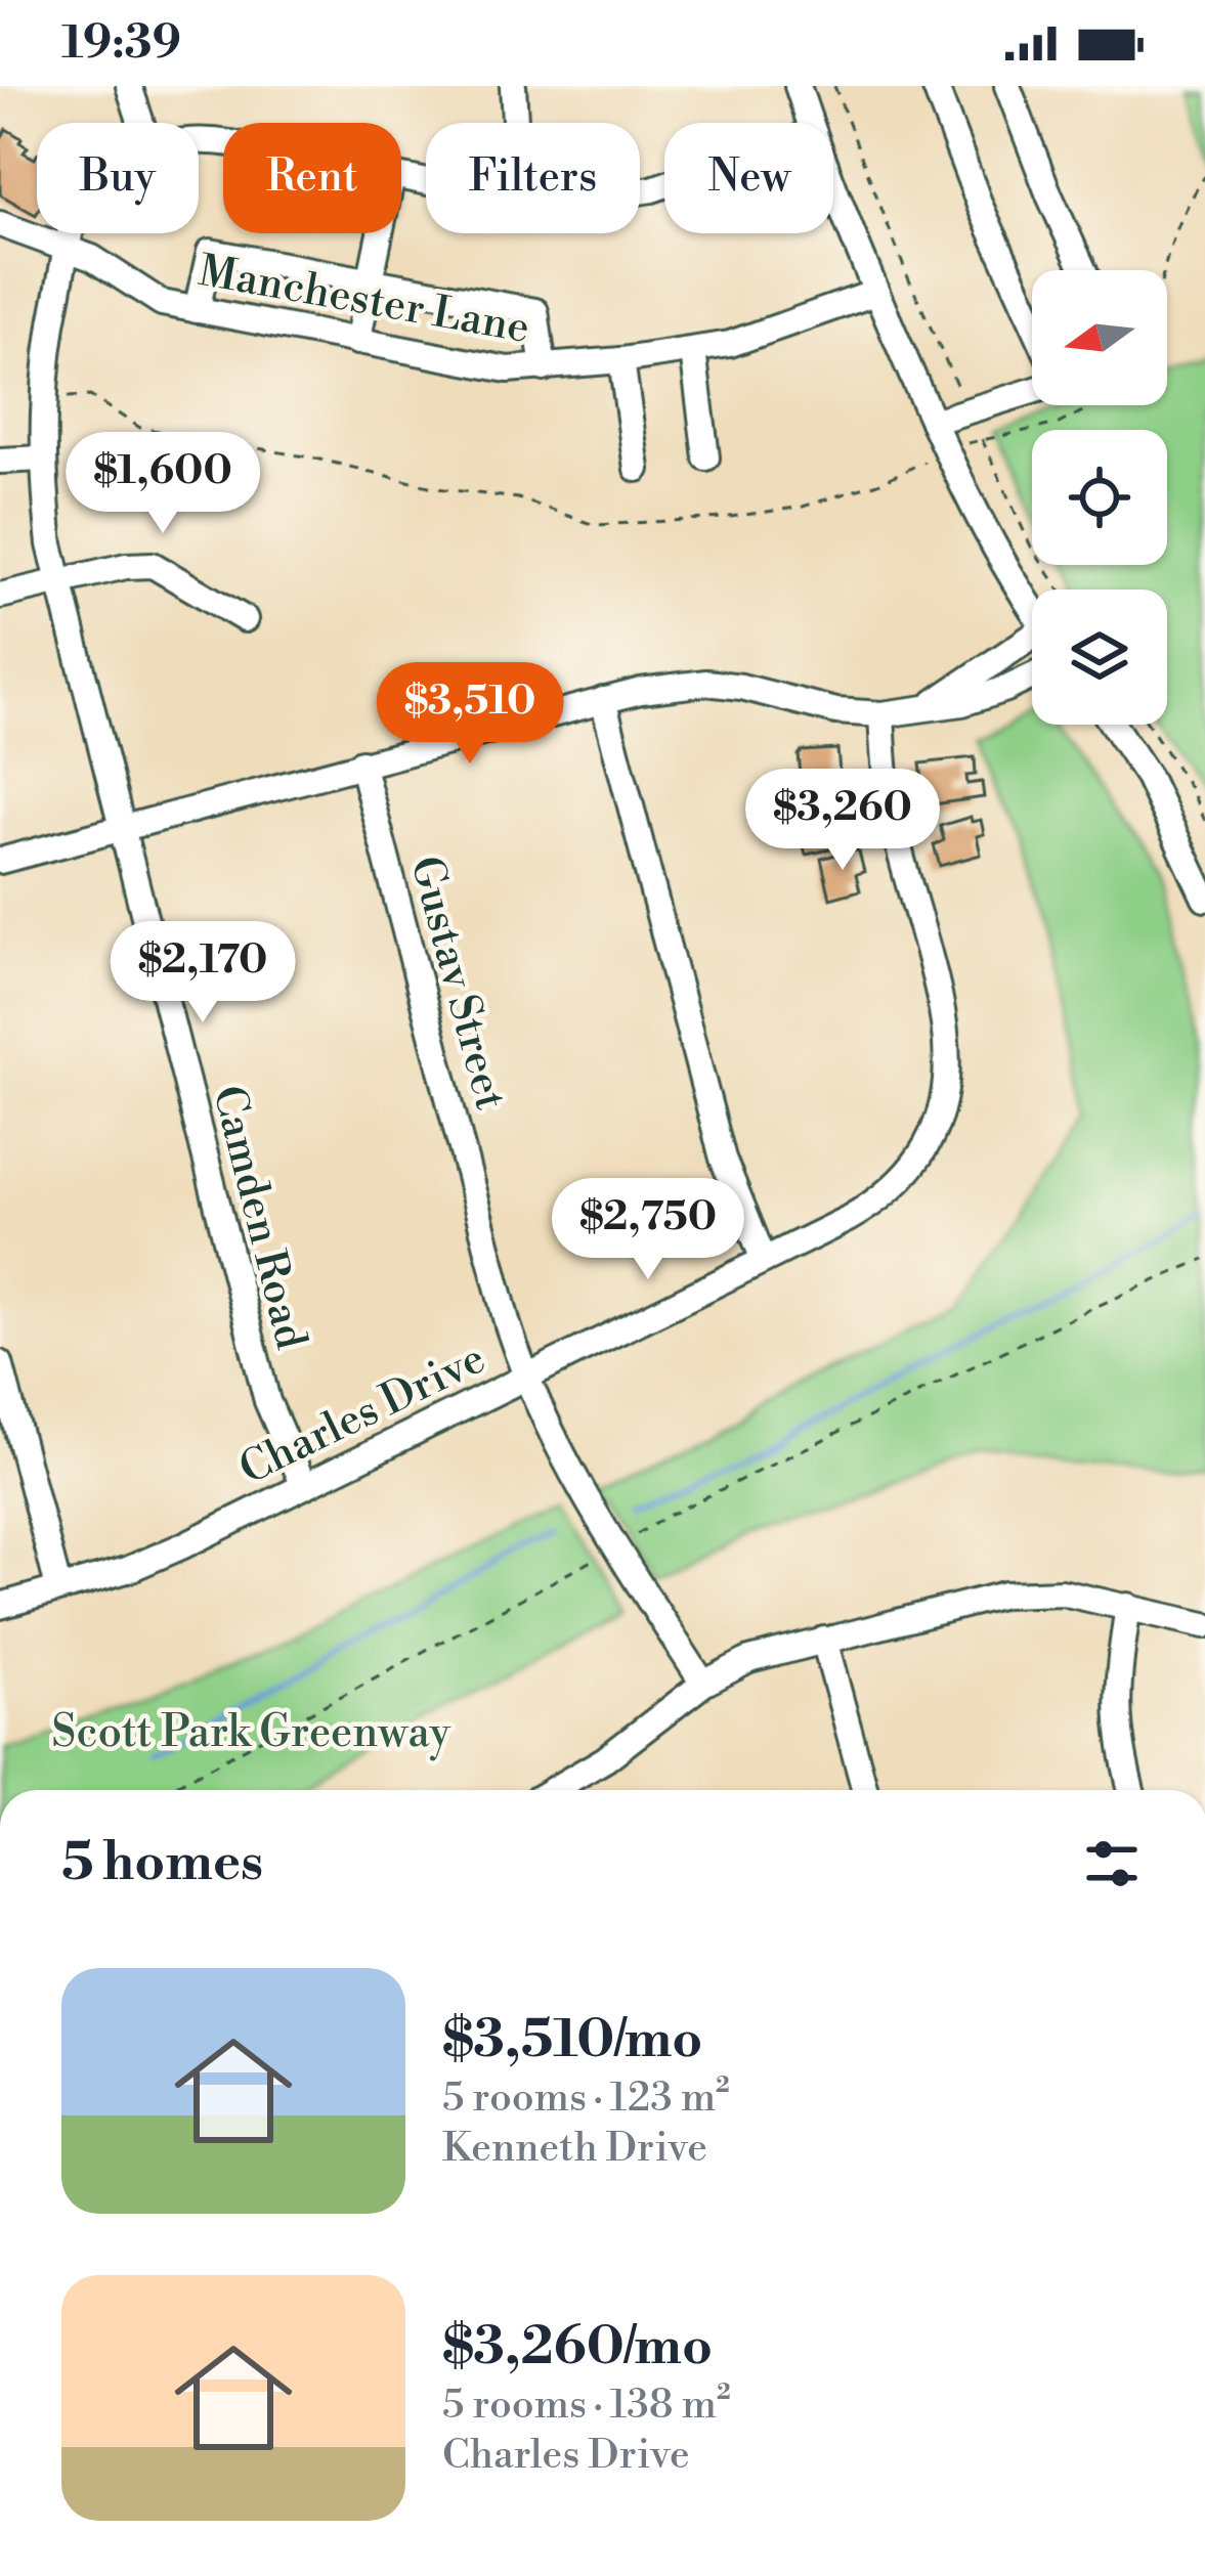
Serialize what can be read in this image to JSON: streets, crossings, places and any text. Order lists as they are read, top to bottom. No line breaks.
{"streets":{"street":["Manchester Lane","Gustav Street","Camden Road","Charles Drive"]},"crossings":[["Manchester Lane","Camden Road"],["Gustav Street","Charles Drive"],["Camden Road","Charles Drive"]],"parks":["Scott Park Greenway"],"north":"left","page":{"status":"19:39","chip":["Buy","Rent","Filters","New"],"price":["$1,600","$3,510","$3,260","$2,170","$2,750"],"heading":"5 homes","list":[{"name":"$3,510/mo","note":"5 rooms · 123 m² · Kenneth Drive"},{"name":"$3,260/mo","note":"5 rooms · 138 m² · Charles Drive"}]}}
